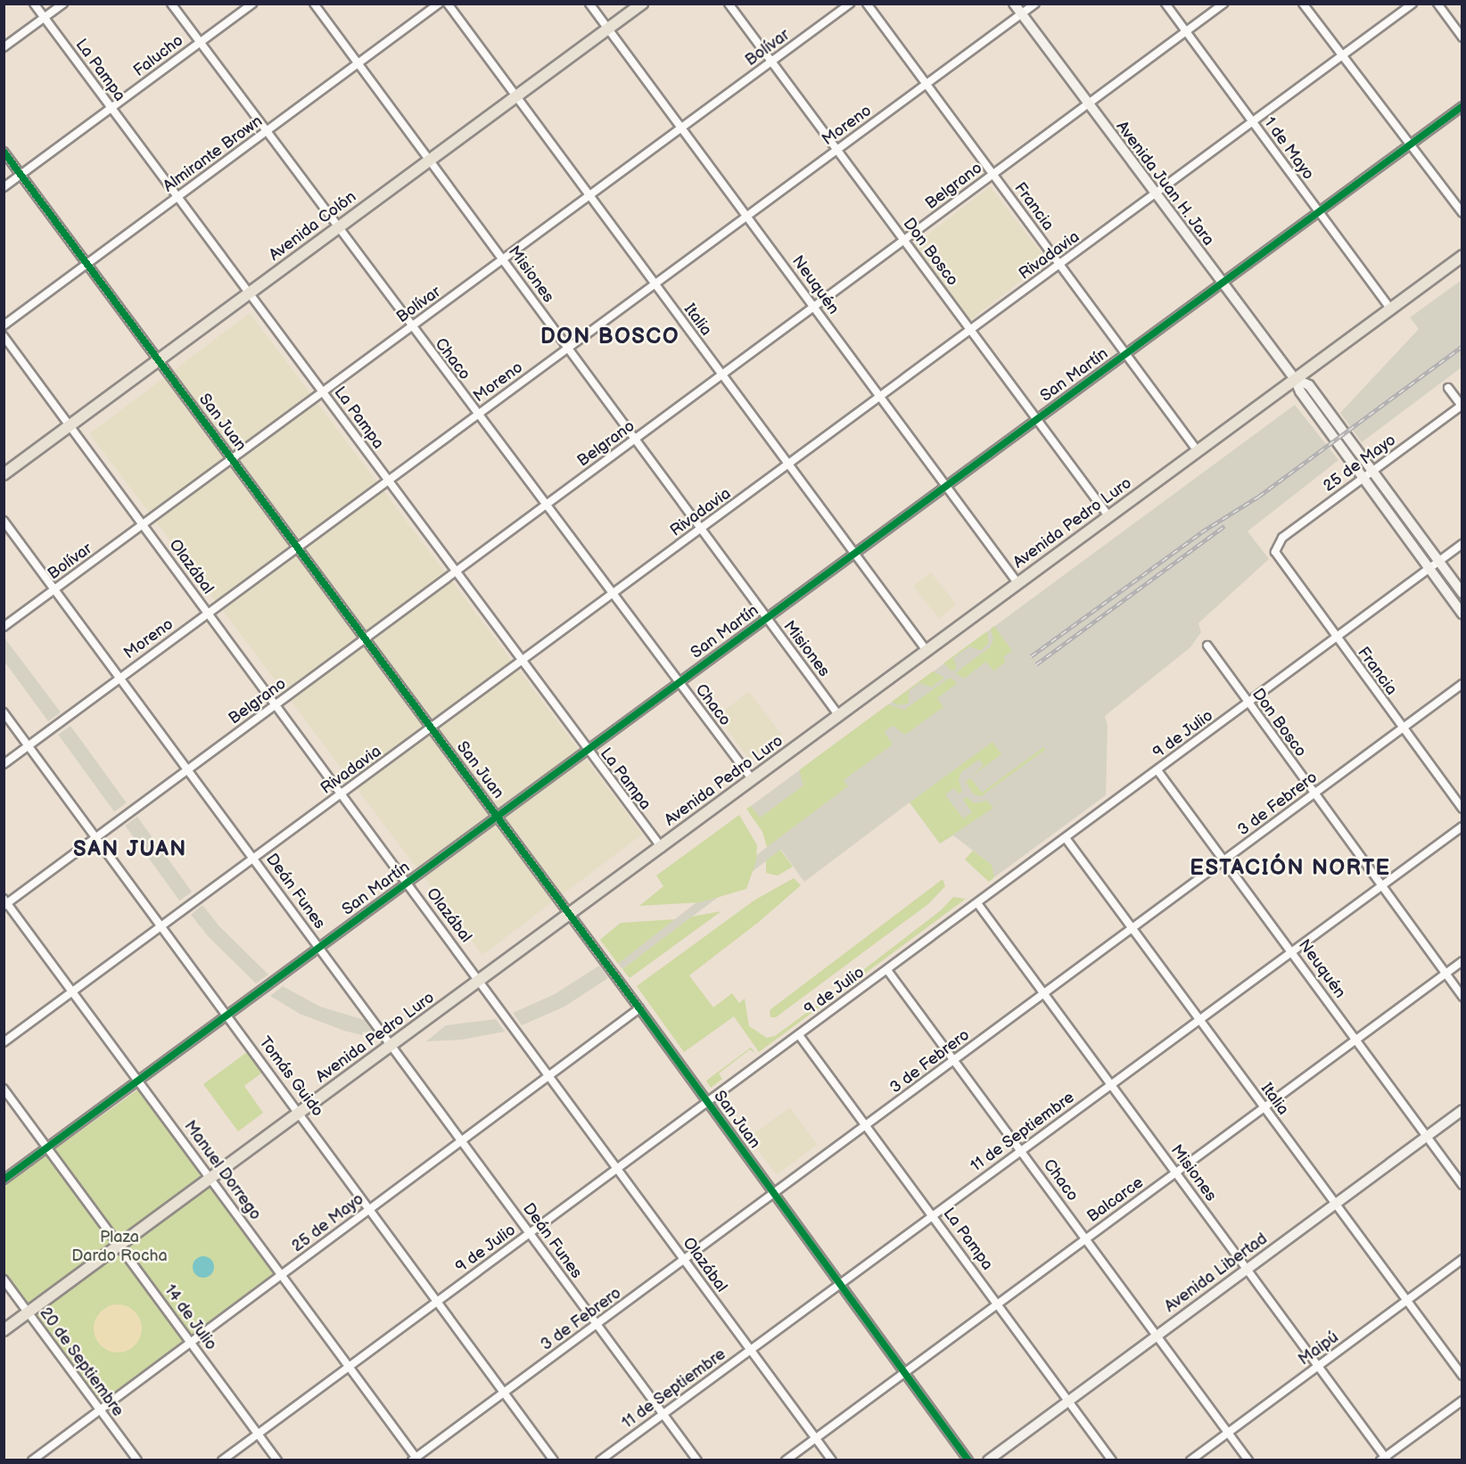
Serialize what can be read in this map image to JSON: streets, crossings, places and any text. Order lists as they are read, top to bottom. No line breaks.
{"streets":{"main road":["Avenida Juan H. Jara","Avenida Colón","Avenida Pedro Luro","Avenida Libertad"],"street":["Bolívar","Falucho","La Pampa","Moreno","1 de Mayo","Almirante Brown","Belgrano","Francia","Don Bosco","Rivadavia","Misiones","Neuquén","Italia","Chaco","San Martín","San Juan","25 de Mayo","Olazábal","9 de Julio","3 de Febrero","Deán Funes","Tomás Guido","11 de Septiembre","Manuel Dorrego","Balcarce","14 de Julio","Maipú","20 de Septiembre"]},"crossings":[["Bolívar","La Pampa"],["Bolívar","Don Bosco"],["Bolívar","Misiones"],["Bolívar","Neuquén"],["Bolívar","Italia"],["Bolívar","Chaco"],["Bolívar","San Juan"],["Bolívar","Olazábal"],["Bolívar","Deán Funes"],["Falucho","La Pampa"],["Falucho","Chaco"],["Falucho","San Juan"],["La Pampa","Moreno"],["La Pampa","Almirante Brown"],["La Pampa","Belgrano"],["La Pampa","Avenida Colón"],["La Pampa","Rivadavia"],["La Pampa","San Martín"],["La Pampa","Avenida Pedro Luro"],["La Pampa","9 de Julio"],["La Pampa","3 de Febrero"],["La Pampa","11 de Septiembre"],["La Pampa","Balcarce"],["La Pampa","Avenida Libertad"],["Moreno","Avenida Juan H. Jara"],["Moreno","Francia"],["Moreno","Don Bosco"],["Moreno","Misiones"],["Moreno","Neuquén"],["Moreno","Italia"],["Moreno","Chaco"],["Moreno","San Juan"],["Moreno","Olazábal"],["Moreno","Deán Funes"],["Moreno","Tomás Guido"],["1 de Mayo","Belgrano"],["1 de Mayo","Rivadavia"],["1 de Mayo","San Martín"],["1 de Mayo","Avenida Pedro Luro"],["Almirante Brown","Misiones"],["Almirante Brown","Chaco"],["Almirante Brown","San Juan"],["Avenida Juan H. Jara","Belgrano"],["Avenida Juan H. Jara","Rivadavia"],["Avenida Juan H. Jara","San Martín"],["Avenida Juan H. Jara","25 de Mayo"],["Avenida Juan H. Jara","Avenida Pedro Luro"],["Avenida Juan H. Jara","9 de Julio"],["Belgrano","Francia"],["Belgrano","Don Bosco"],["Belgrano","Misiones"],["Belgrano","Neuquén"],["Belgrano","Italia"],["Belgrano","Chaco"],["Belgrano","San Juan"],["Belgrano","Olazábal"],["Belgrano","Deán Funes"],["Belgrano","Tomás Guido"],["Belgrano","Manuel Dorrego"],["Francia","Rivadavia"],["Francia","San Martín"],["Francia","25 de Mayo"],["Francia","Avenida Pedro Luro"],["Francia","9 de Julio"],["Francia","3 de Febrero"],["Avenida Colón","Misiones"],["Avenida Colón","Neuquén"],["Avenida Colón","Italia"],["Avenida Colón","Chaco"],["Avenida Colón","San Juan"],["Avenida Colón","Olazábal"],["Don Bosco","Rivadavia"],["Don Bosco","San Martín"],["Don Bosco","Avenida Pedro Luro"],["Don Bosco","9 de Julio"],["Don Bosco","3 de Febrero"],["Don Bosco","11 de Septiembre"],["Don Bosco","Balcarce"],["Rivadavia","Misiones"],["Rivadavia","Neuquén"],["Rivadavia","Italia"],["Rivadavia","Chaco"],["Rivadavia","San Juan"],["Rivadavia","Olazábal"],["Rivadavia","Deán Funes"],["Rivadavia","Tomás Guido"],["Rivadavia","Manuel Dorrego"],["Misiones","San Martín"],["Misiones","Avenida Pedro Luro"],["Misiones","9 de Julio"],["Misiones","3 de Febrero"],["Misiones","11 de Septiembre"],["Misiones","Balcarce"],["Misiones","Avenida Libertad"],["Misiones","Maipú"],["Neuquén","San Martín"],["Neuquén","Avenida Pedro Luro"],["Neuquén","9 de Julio"],["Neuquén","3 de Febrero"],["Neuquén","11 de Septiembre"],["Neuquén","Balcarce"],["Neuquén","Avenida Libertad"],["Italia","San Martín"],["Italia","Avenida Pedro Luro"],["Italia","9 de Julio"],["Italia","3 de Febrero"],["Italia","11 de Septiembre"],["Italia","Balcarce"],["Italia","Avenida Libertad"],["Italia","Maipú"],["Chaco","San Martín"],["Chaco","Avenida Pedro Luro"],["Chaco","9 de Julio"],["Chaco","3 de Febrero"],["Chaco","11 de Septiembre"],["Chaco","Balcarce"],["Chaco","Avenida Libertad"],["Chaco","Maipú"],["San Martín","San Juan"],["San Martín","Olazábal"],["San Martín","Deán Funes"],["San Martín","Tomás Guido"],["San Martín","Manuel Dorrego"],["San Martín","14 de Julio"],["San Juan","25 de Mayo"],["San Juan","Avenida Pedro Luro"],["San Juan","9 de Julio"],["San Juan","3 de Febrero"],["San Juan","11 de Septiembre"],["San Juan","Balcarce"],["25 de Mayo","Olazábal"],["25 de Mayo","Deán Funes"],["25 de Mayo","Tomás Guido"],["25 de Mayo","Manuel Dorrego"],["25 de Mayo","14 de Julio"],["25 de Mayo","20 de Septiembre"],["Avenida Pedro Luro","Olazábal"],["Avenida Pedro Luro","Deán Funes"],["Avenida Pedro Luro","Tomás Guido"],["Avenida Pedro Luro","Manuel Dorrego"],["Avenida Pedro Luro","14 de Julio"],["Avenida Pedro Luro","20 de Septiembre"],["Olazábal","9 de Julio"],["Olazábal","3 de Febrero"],["Olazábal","11 de Septiembre"],["Olazábal","Balcarce"],["9 de Julio","Deán Funes"],["9 de Julio","Tomás Guido"],["9 de Julio","Manuel Dorrego"],["9 de Julio","14 de Julio"],["3 de Febrero","Deán Funes"],["3 de Febrero","Tomás Guido"],["3 de Febrero","Manuel Dorrego"],["Deán Funes","11 de Septiembre"]],"districts":["DON BOSCO","SAN JUAN","ESTACIÓN NORTE"],"parks":["Plaza Dardo Rocha"]}
